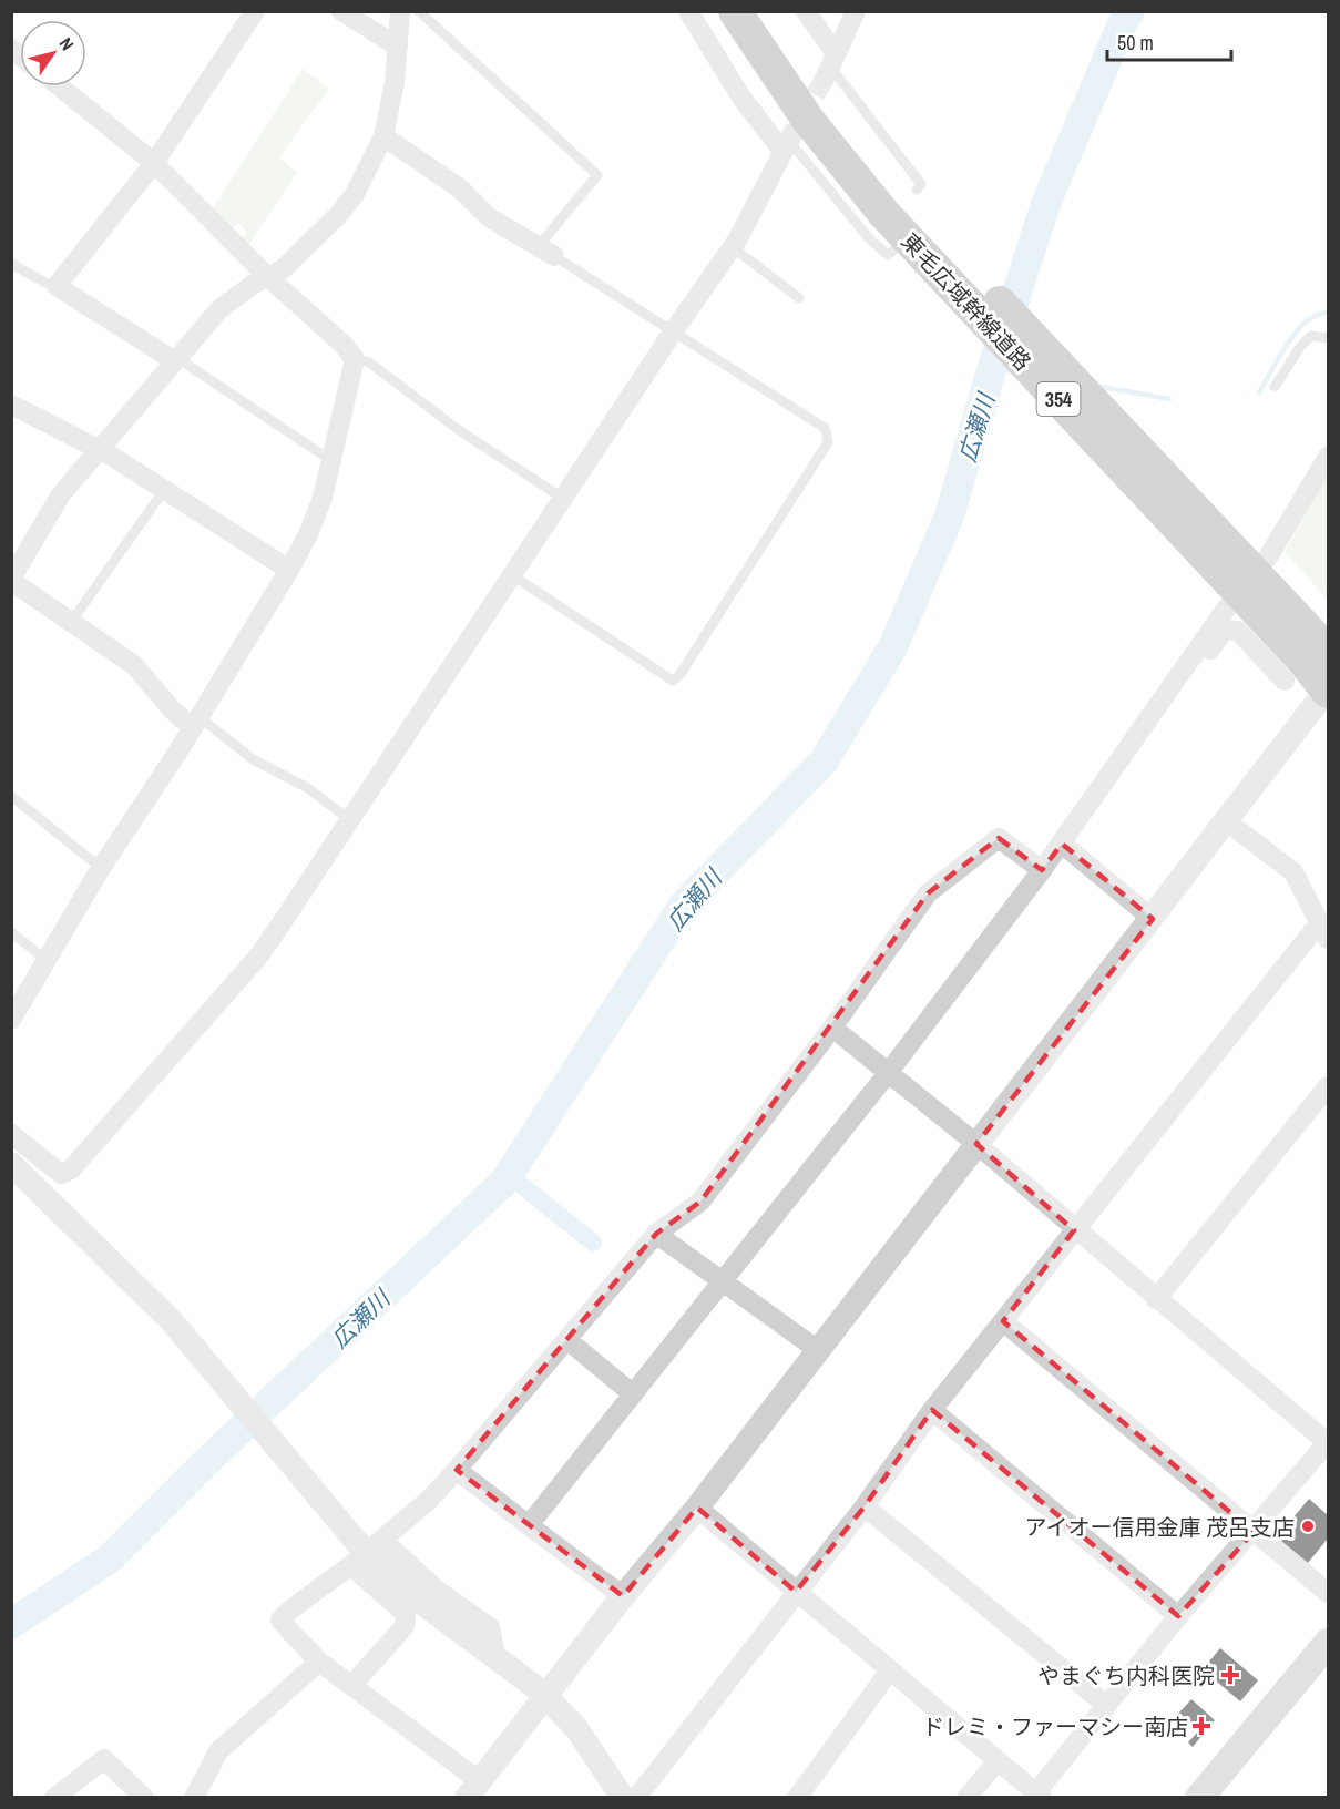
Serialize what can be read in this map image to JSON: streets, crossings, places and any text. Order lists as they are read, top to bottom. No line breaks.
{"streets":{"highway":["東毛広域幹線道路","354"]},"water":["広瀬川"],"places":{"other":["アイオー信用金庫 茂呂支店"],"health":["やまぐち内科医院","ドレミ・ファーマシー南店"]},"scale_bar":"50 m","north":"top right"}
